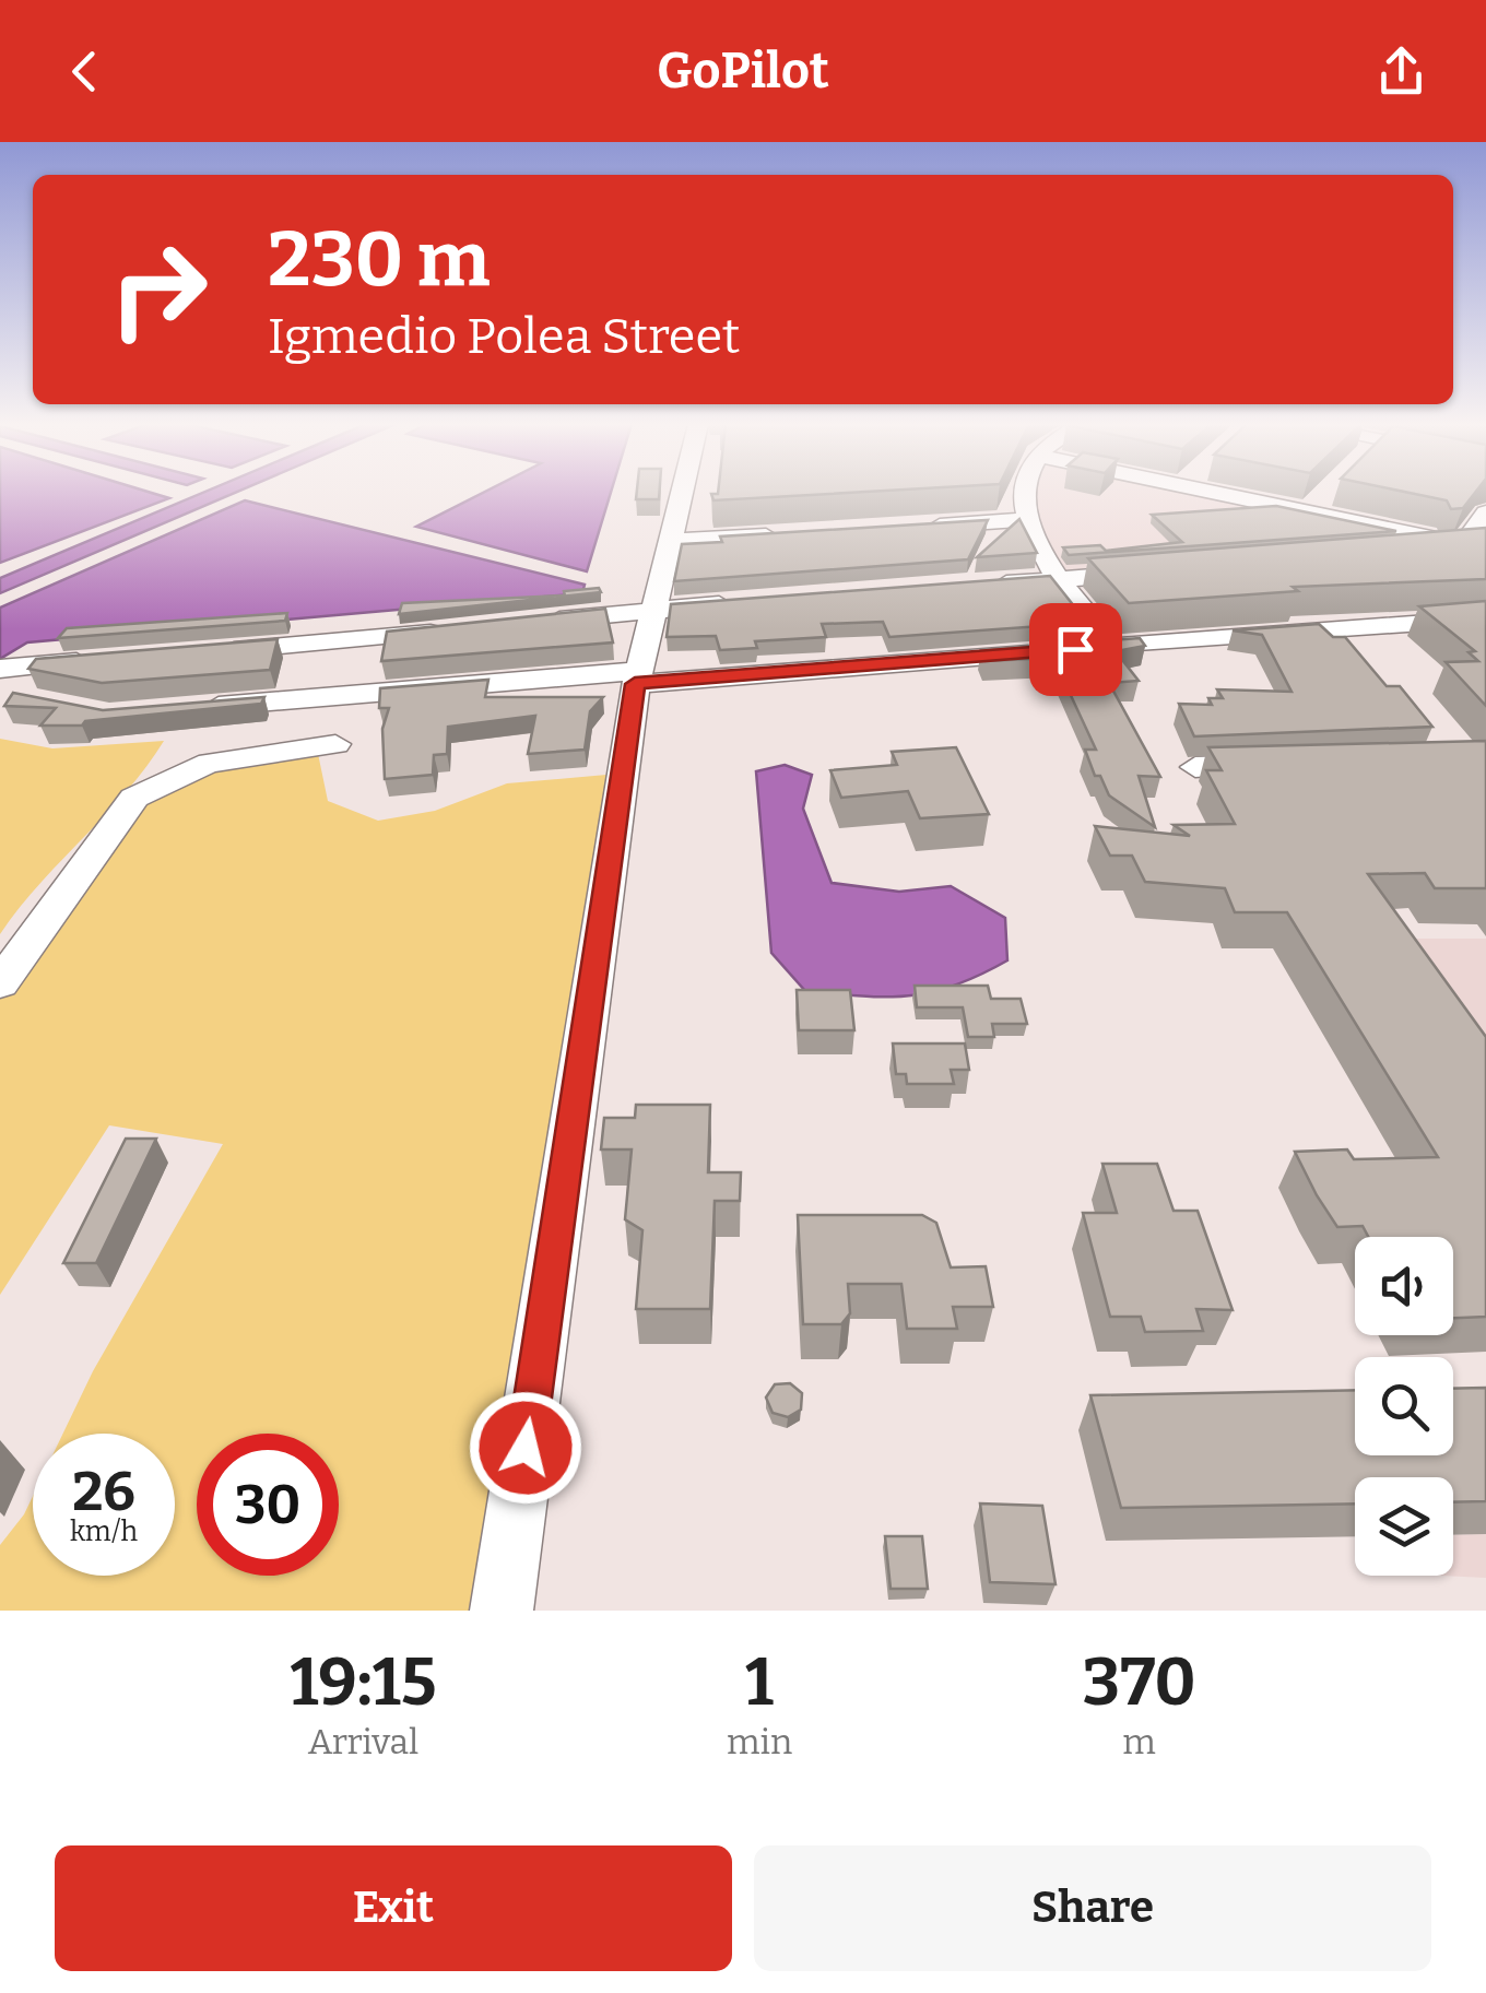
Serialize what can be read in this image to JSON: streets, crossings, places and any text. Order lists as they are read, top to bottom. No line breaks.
{"page":{"header":"GoPilot","turn":["230 m","Igmedio Polea Street"],"speed":"26 km/h","limit":"30","eta":["19:15","Arrival","1","min","370","m"],"buttons":["Exit","Share"]}}
